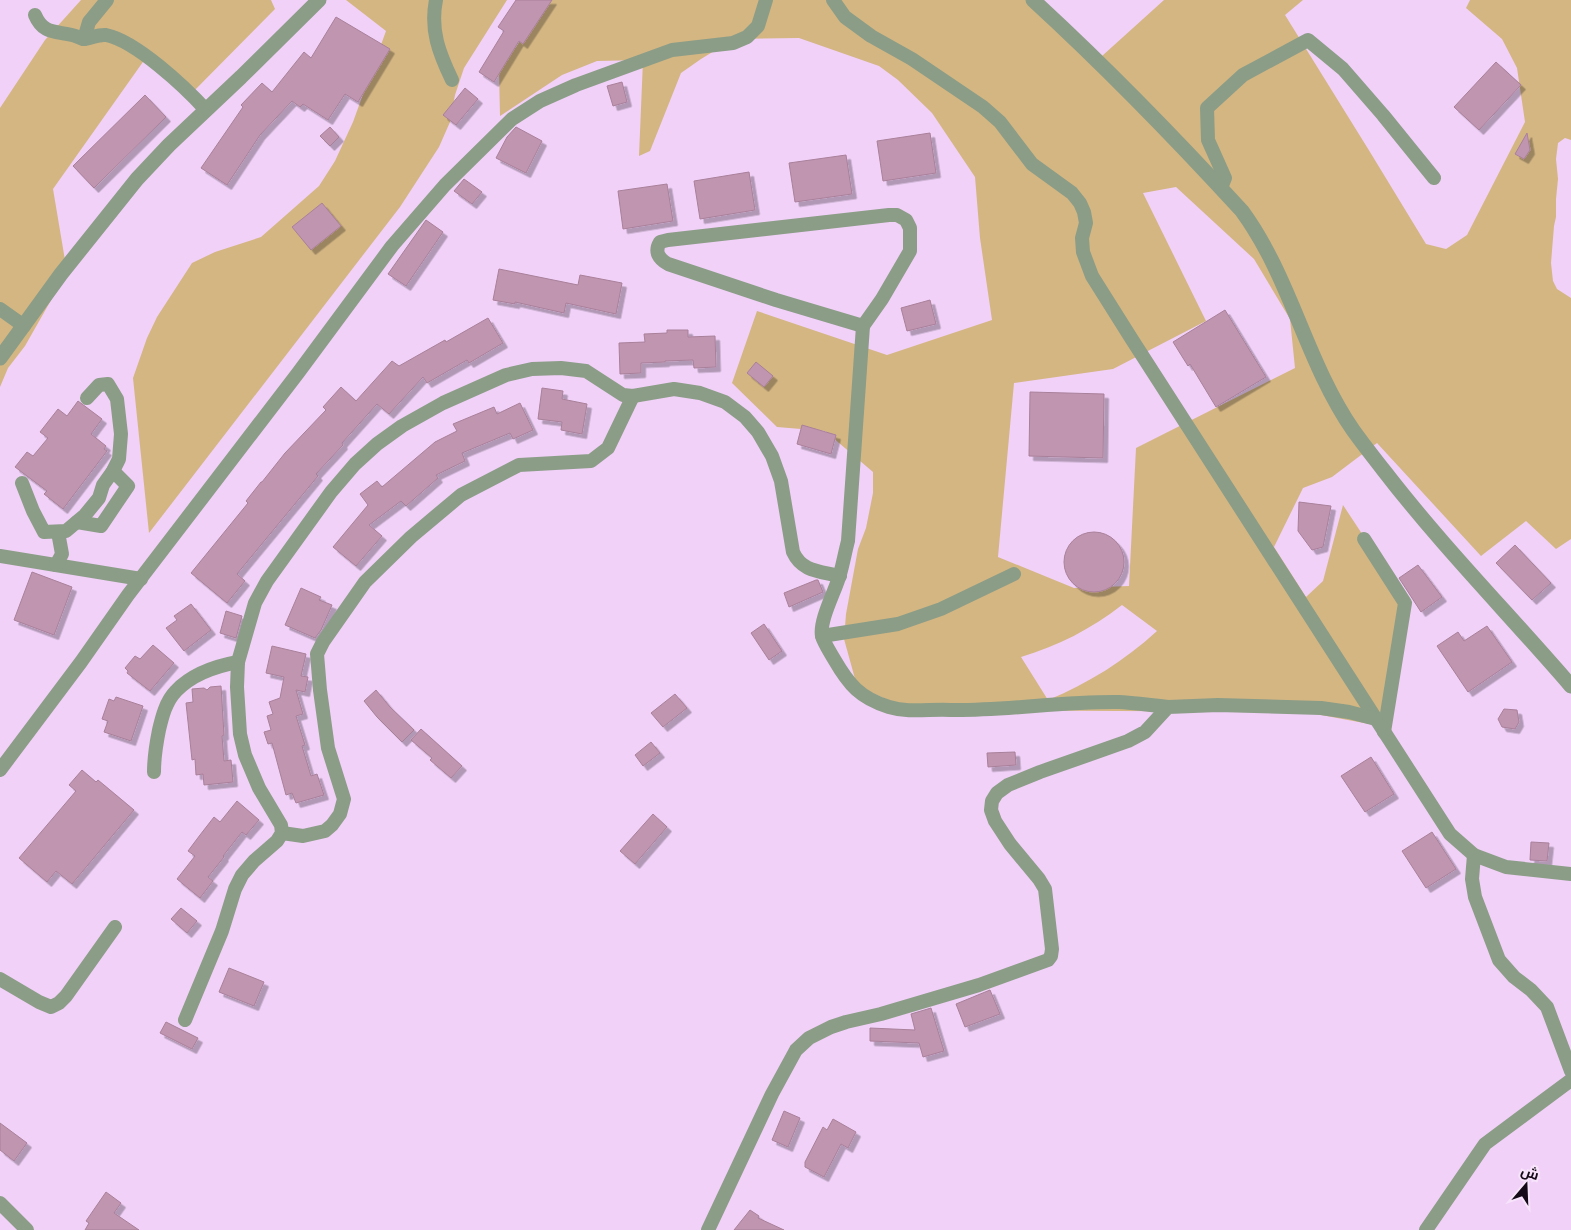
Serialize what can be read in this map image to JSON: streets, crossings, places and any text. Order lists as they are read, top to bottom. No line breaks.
{"north":"top"}
